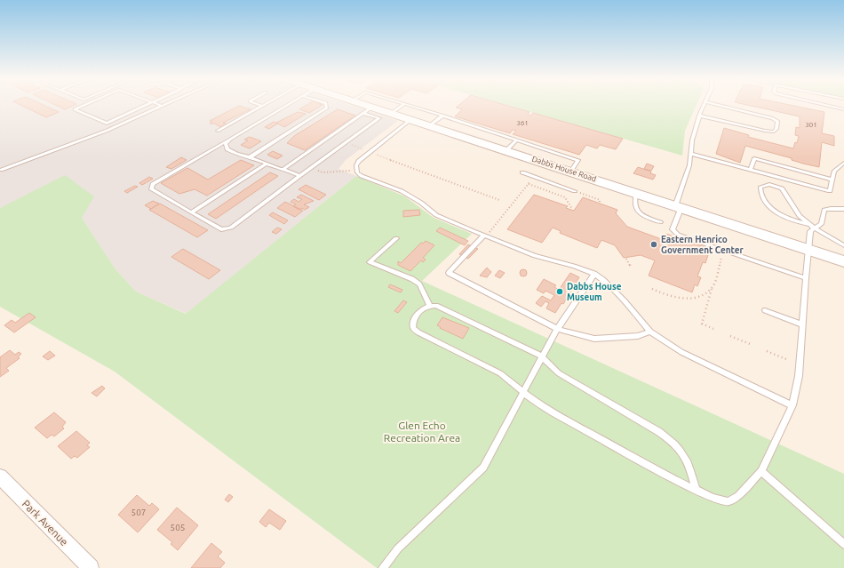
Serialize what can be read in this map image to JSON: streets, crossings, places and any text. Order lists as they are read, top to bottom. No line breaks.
{"streets":{"street":["Dabbs House Road","Park Avenue"]},"parks":["Glen Echo Recreation Area"],"places":["Eastern Henrico Government Center","Dabbs House Museum"],"house_numbers":["361","301","507","505"]}
